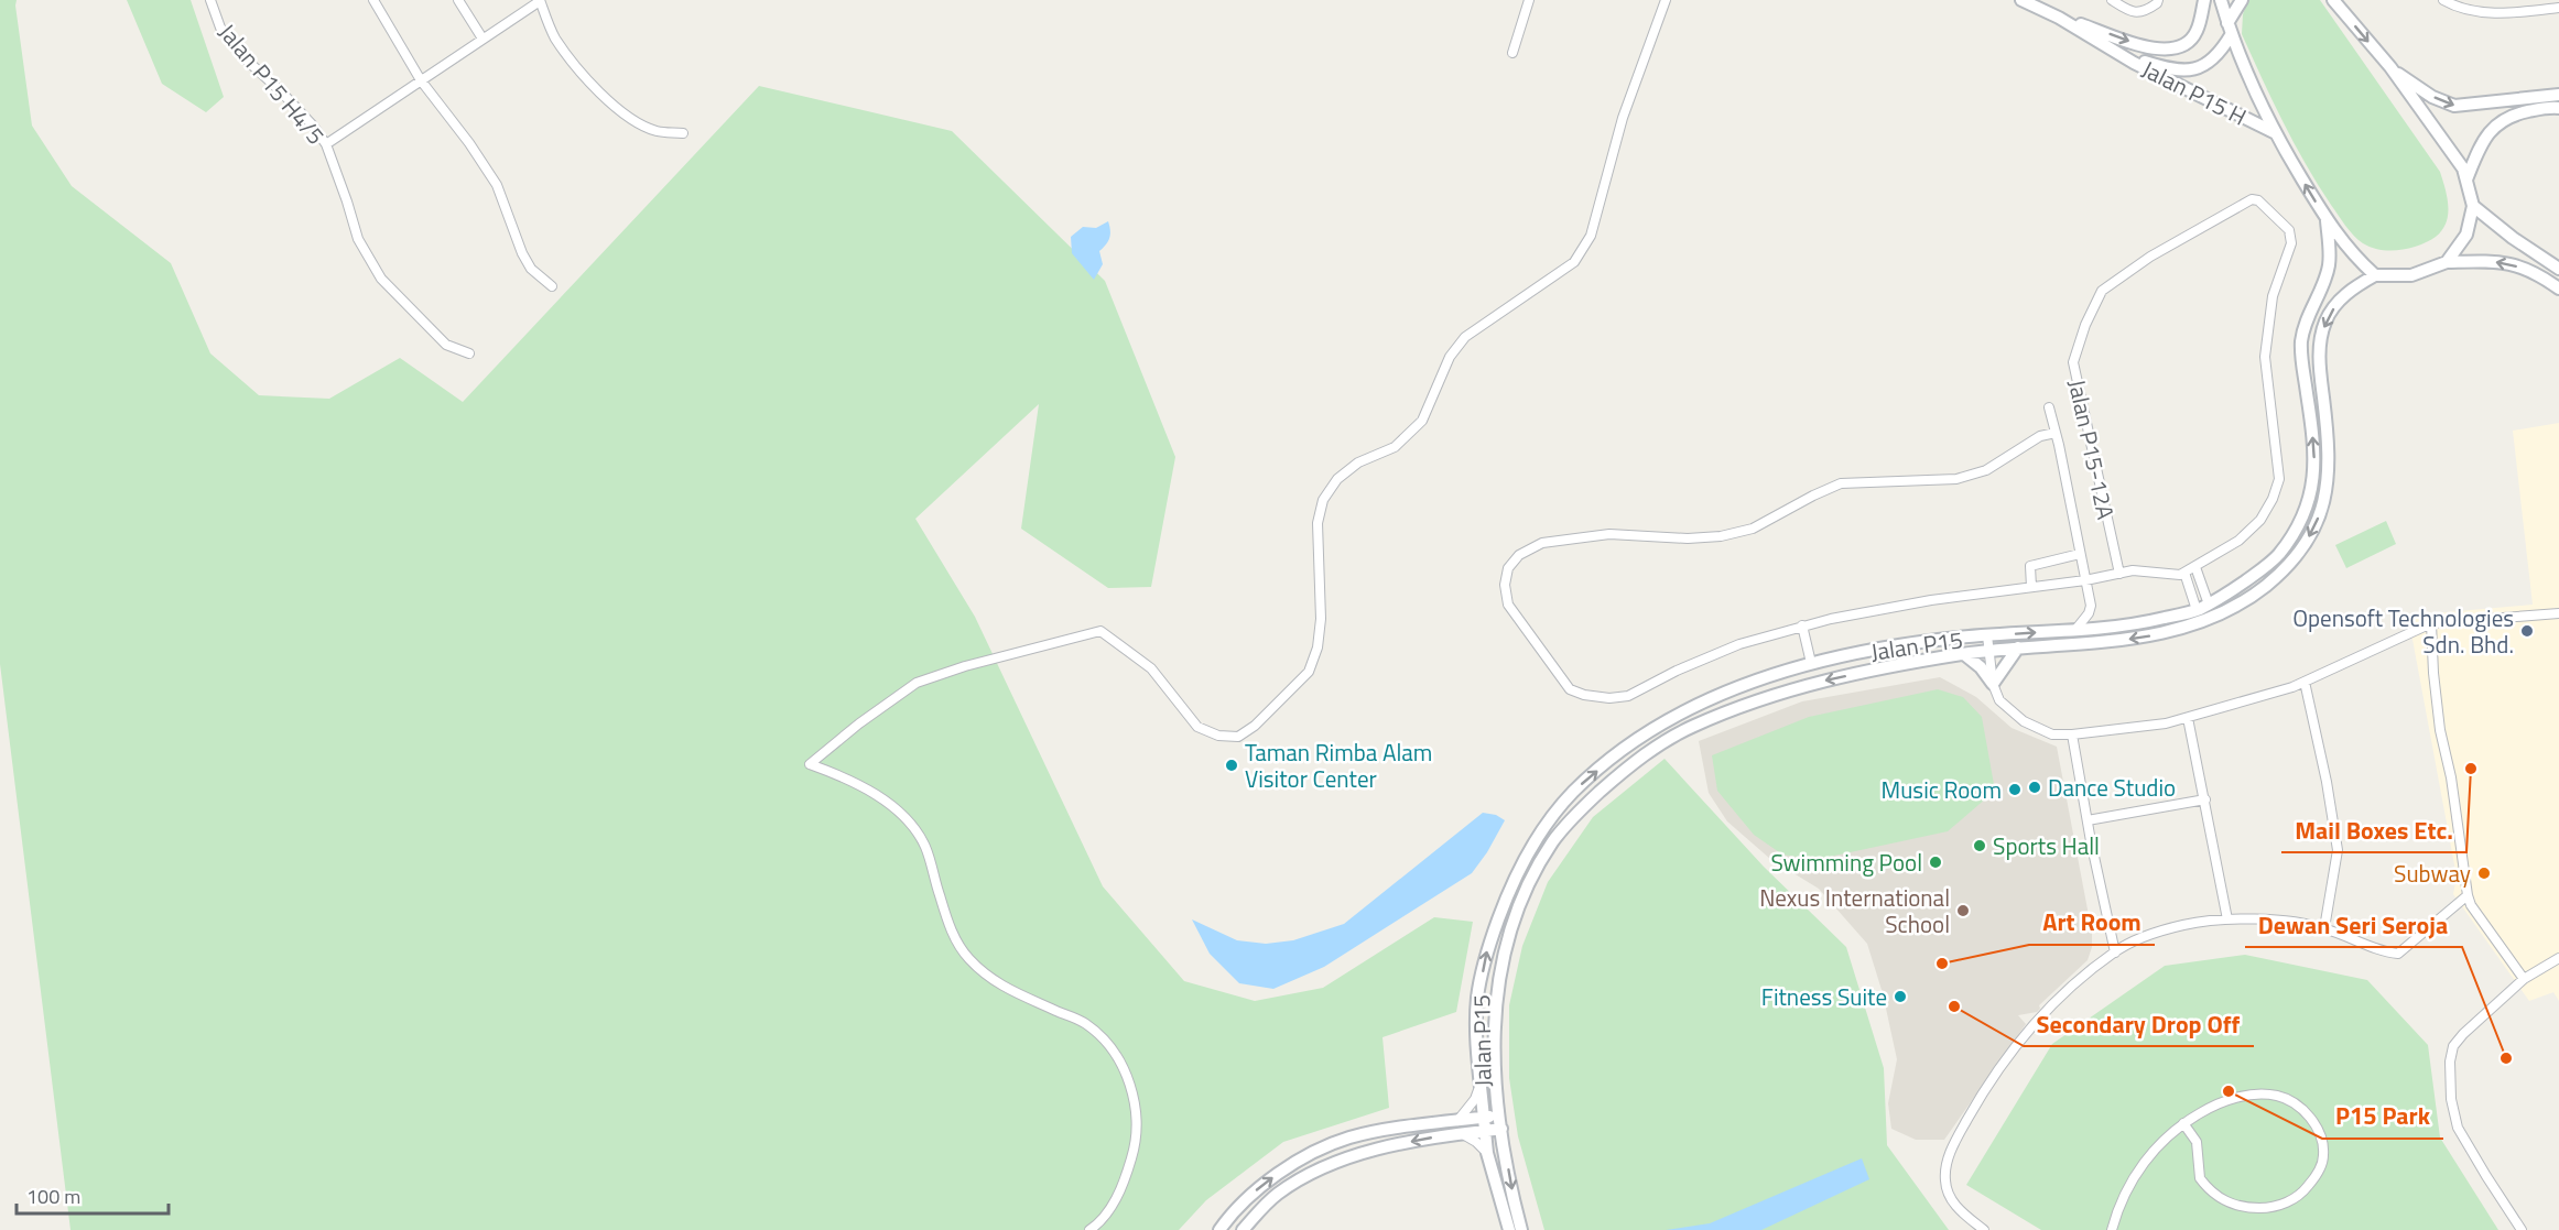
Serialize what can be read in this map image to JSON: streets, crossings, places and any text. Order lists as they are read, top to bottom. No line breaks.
{"streets":{"street":["Jalan P15 H4/5","Jalan P15 H","Jalan P15-12A","Jalan P15"]},"places":["Opensoft Technologies Sdn. Bhd.","Taman Rimba Alam Visitor Center","Mail Boxes Etc.","Dance Studio","Music Room","Sports Hall","Swimming Pool","Subway","Nexus International School","Art Room","Fitness Suite","Secondary Drop Off","Dewan Seri Seroja","P15 Park"],"scale_bar":"100 m"}
